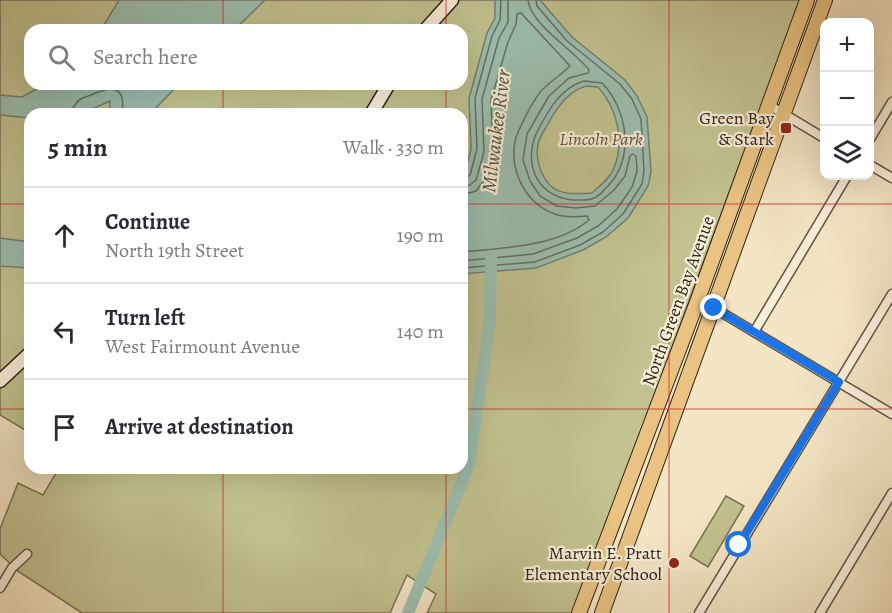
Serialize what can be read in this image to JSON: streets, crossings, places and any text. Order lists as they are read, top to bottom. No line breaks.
{"streets":{"main road":["North Green Bay Avenue"]},"water":["Milwaukee River"],"parks":["Lincoln Park"],"places":{"transit":["Green Bay & Stark"],"other":["Marvin E. Pratt Elementary School"]},"page":{"map_buttons":["+","−"],"search":"Search here","heading":["5 min","Walk · 330 m"],"list":[["Continue","North 19th Street","190 m"],["Turn left","West Fairmount Avenue","140 m"],"Arrive at destination"]}}
